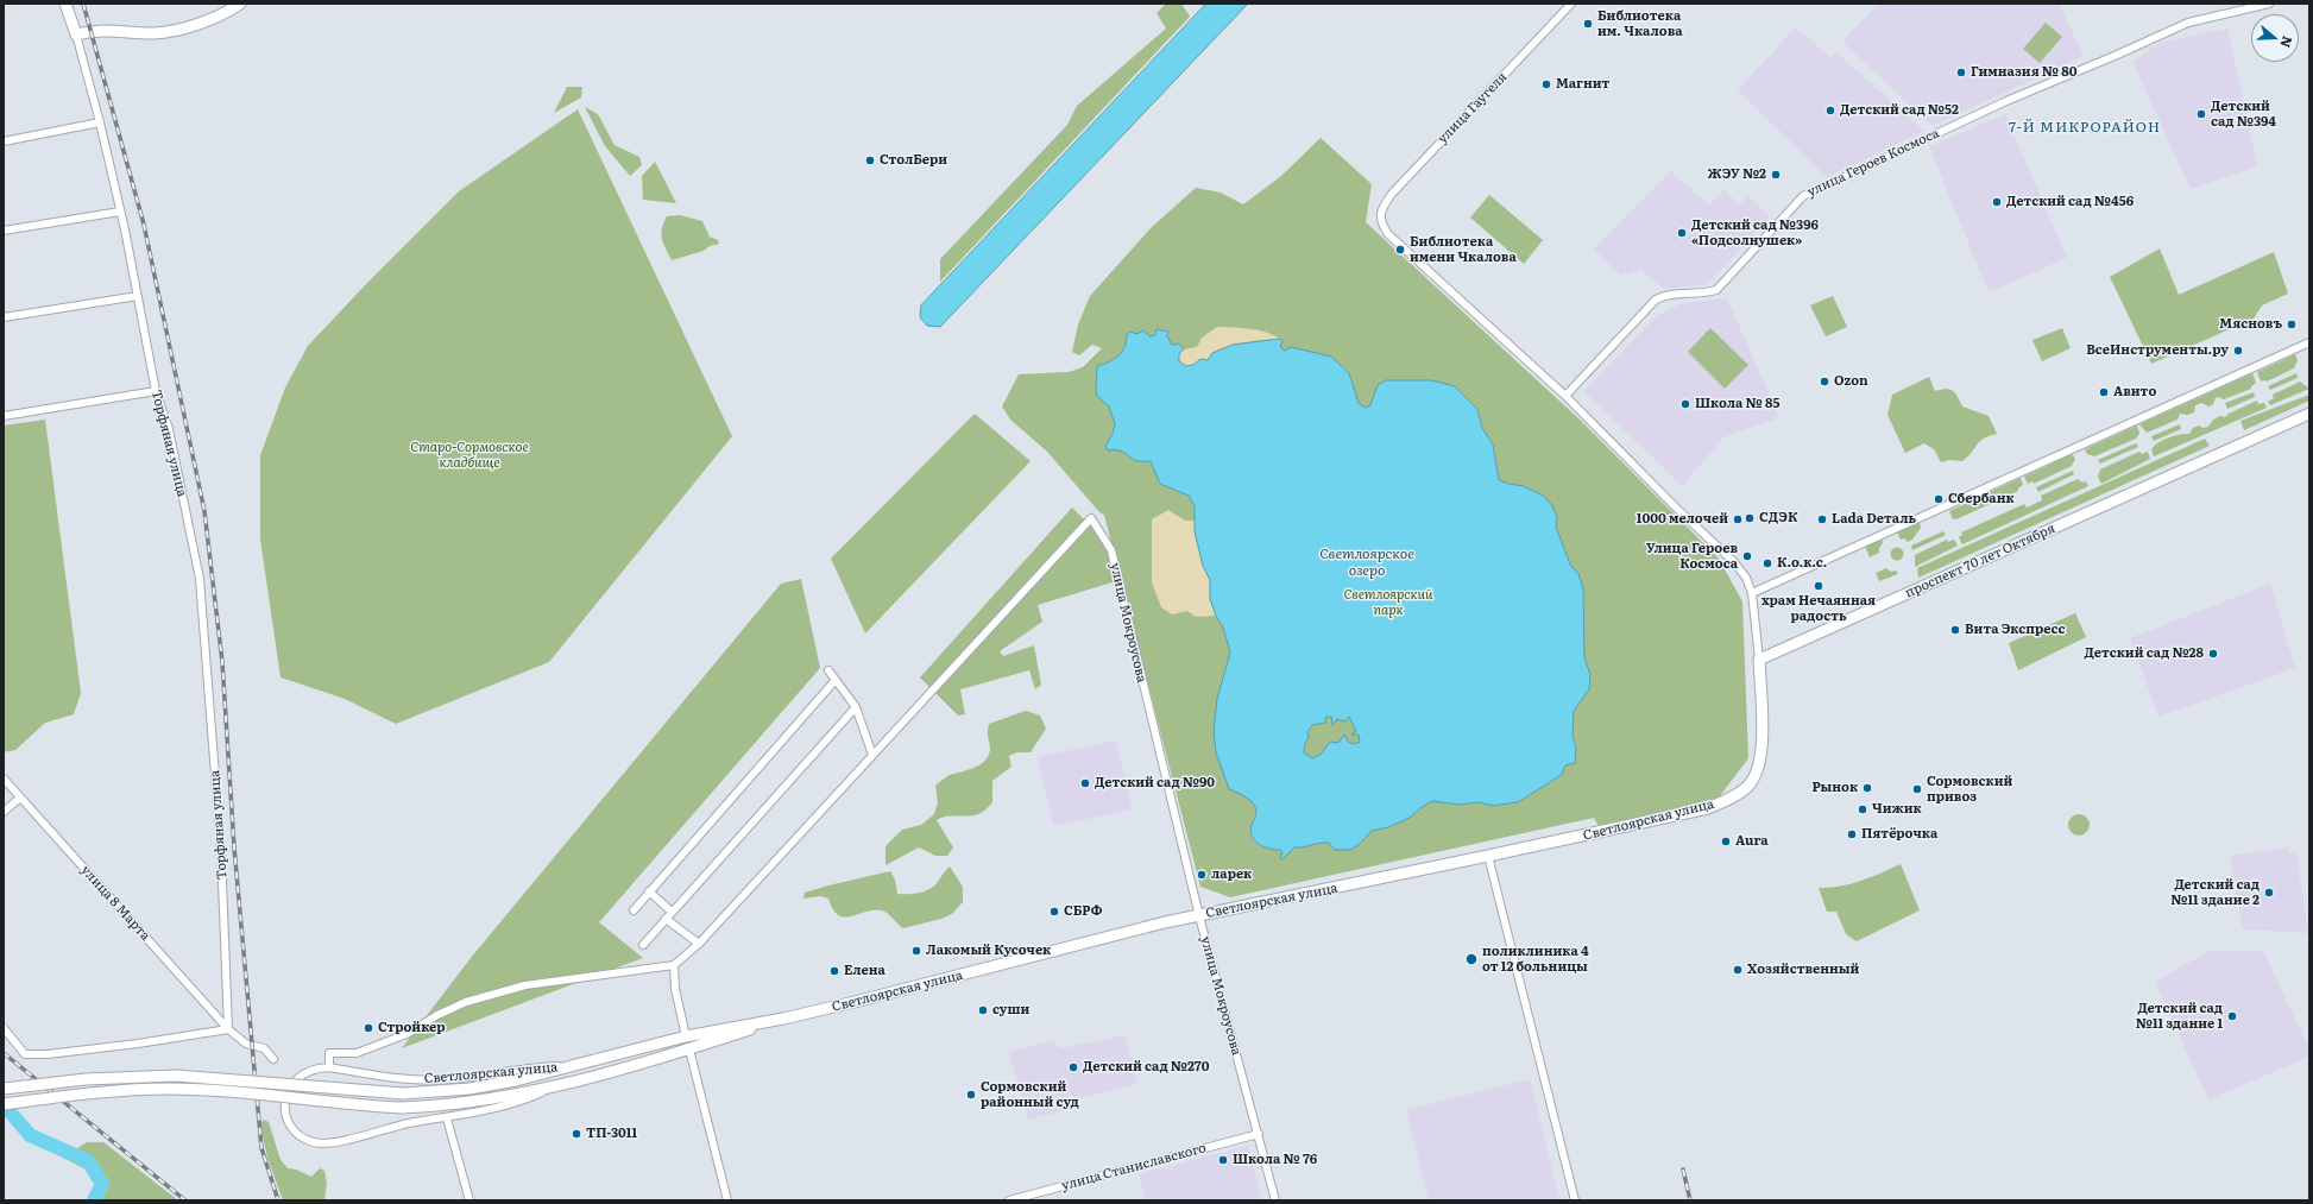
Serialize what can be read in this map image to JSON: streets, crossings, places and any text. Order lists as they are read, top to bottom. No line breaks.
{"streets":{"main road":["проспект 70 лет Октября","Светлоярская улица"],"street":["улица Гаугеля","улица Героев Космоса","Торфяная улица","улица Мокроусова","улица 8 Марта","улица Станиславского"]},"crossings":[["улица Гаугеля","улица Героев Космоса"],["Торфяная улица","улица 8 Марта"],["проспект 70 лет Октября","Светлоярская улица"],["улица Мокроусова","Светлоярская улица"],["улица Мокроусова","улица Станиславского"]],"districts":["7-Й МИКРОРАЙОН"],"water":["Светлоярское озеро"],"parks":["Старо-Сормовское кладбище","Светлоярский парк"],"places":["Библиотека им. Чкалова","Гимназия № 80","Магнит","Детский сад №52","Детский сад №394","СтолБери","ЖЭУ №2","Детский сад №456","Детский сад №396 «Подсолнушек»","Библиотека имени Чкалова","Мясновъ","ВсеИнструменты.ру","Ozon","Авито","Школа № 85","Сбербанк","СДЭК","1000 мелочей","Lada Dеталь","Улица Героев Космоса","К.о.к.с.","храм Нечаянная радость","Вита Экспресс","Детский сад №28","Детский сад №90","Рынок","Сормовский привоз","Чижик","Пятёрочка","Aura","ларек","Детский сад №11 здание 2","СБРФ","Лакомый Кусочек","поликлиника 4 от 12 больницы","Хозяйственный","Елена","суши","Детский сад №11 здание 1","Стройкер","Детский сад №270","Сормовский районный суд","ТП-3011","Школа № 76"],"north":"right"}
